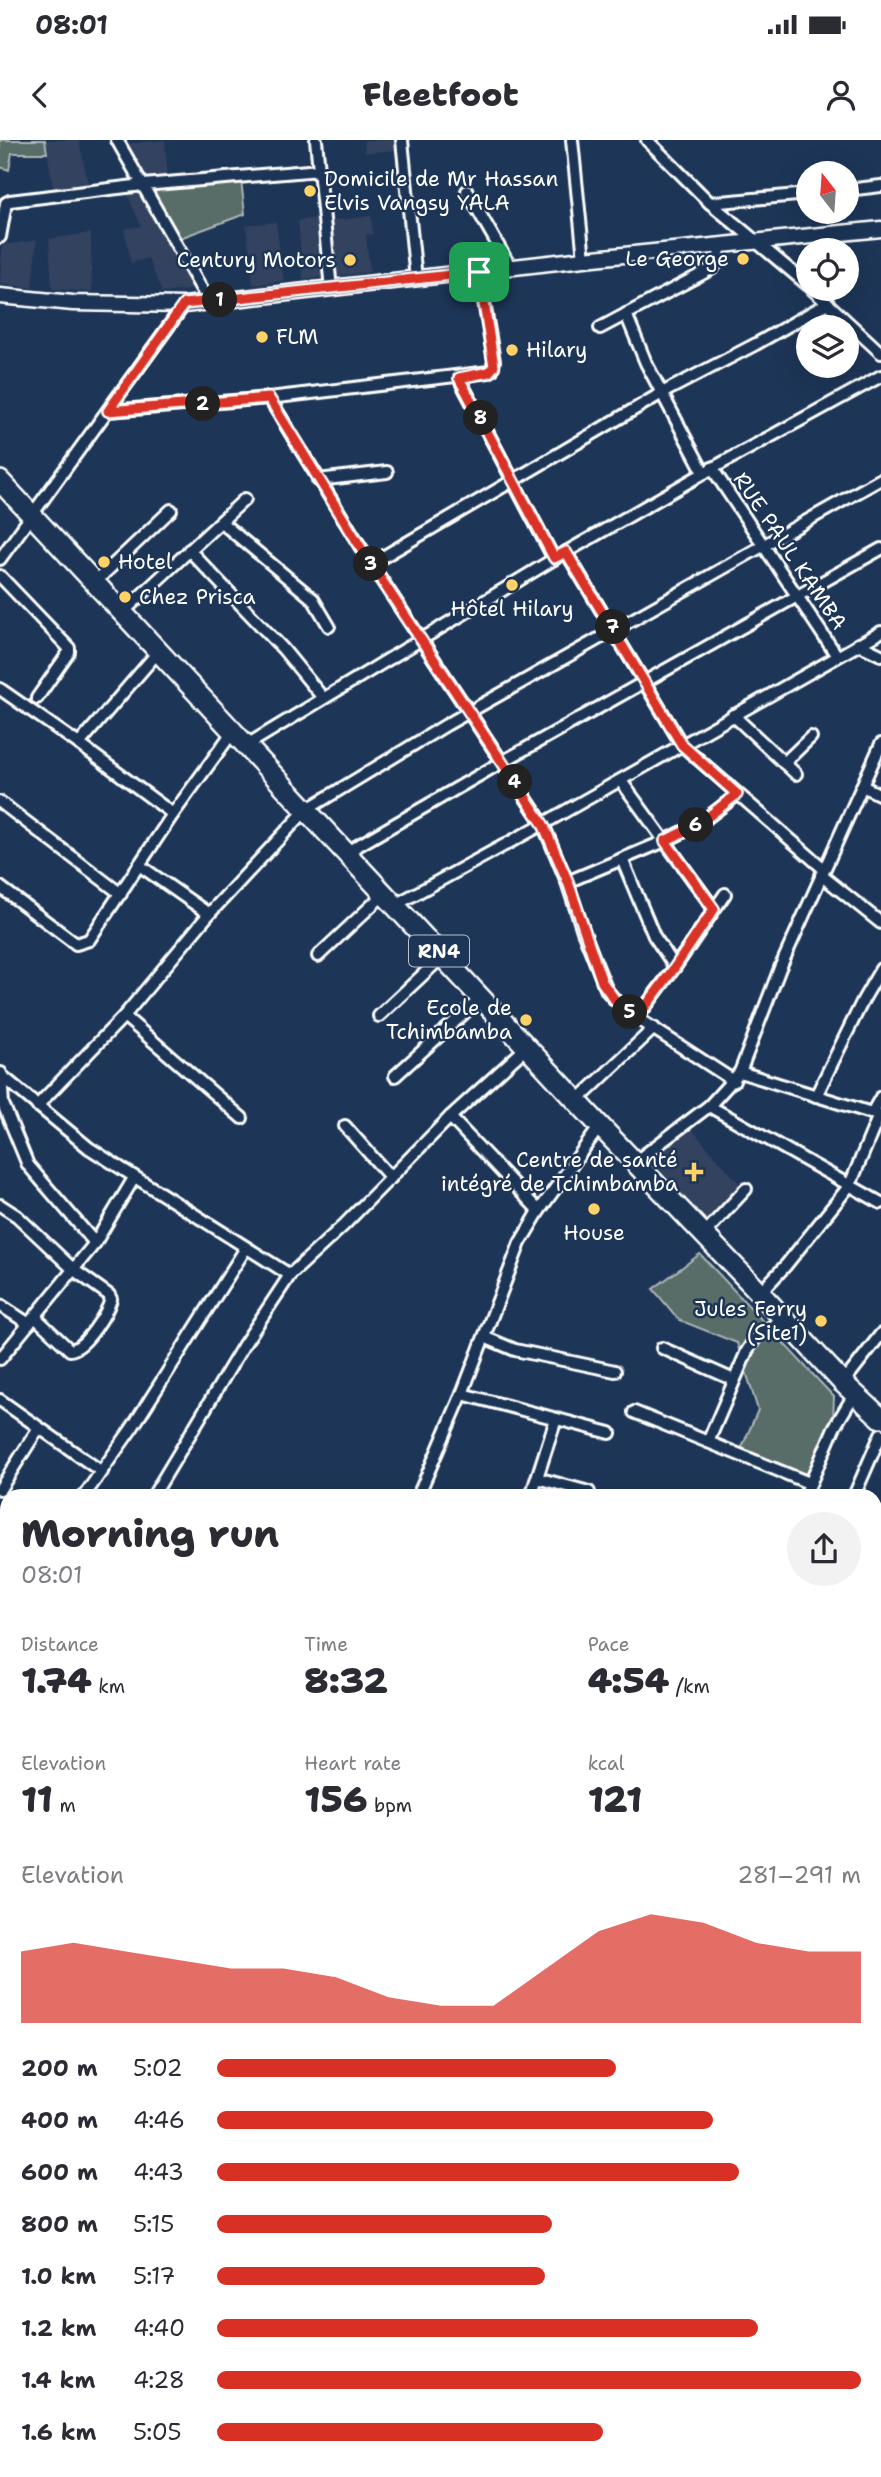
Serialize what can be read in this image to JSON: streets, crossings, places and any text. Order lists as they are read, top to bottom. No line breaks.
{"streets":{"highway":["RN4"],"street":["RUE PAUL KAMBA"]},"places":{"other":["Domicile de Mr Hassan Elvis Vangsy YALA","Le George","Century Motors","FLM","Hilary","Hotel","Hôtel Hilary","Chez Prisca","Ecole de Tchimbamba","House","Jules Ferry (Site1)"],"health":["Centre de santé intégré de Tchimbamba"]},"north":"top","page":{"status":"08:01","header":"Fleetfoot","pins":["1","2","8","3","7","4","6","5"],"heading":["Morning run","08:01"],"stats":[["Distance","1.74 km"],["Time","8:32"],["Pace","4:54 /km"],["Elevation","11 m"],["Heart rate","156 bpm"],["kcal","121"]],"chart":["Elevation","281–291 m"],"list":[{"name":"200 m","note":"5:02"},{"name":"400 m","note":"4:46"},{"name":"600 m","note":"4:43"},{"name":"800 m","note":"5:15"},{"name":"1.0 km","note":"5:17"},{"name":"1.2 km","note":"4:40"},{"name":"1.4 km","note":"4:28"},{"name":"1.6 km","note":"5:05"}]}}
